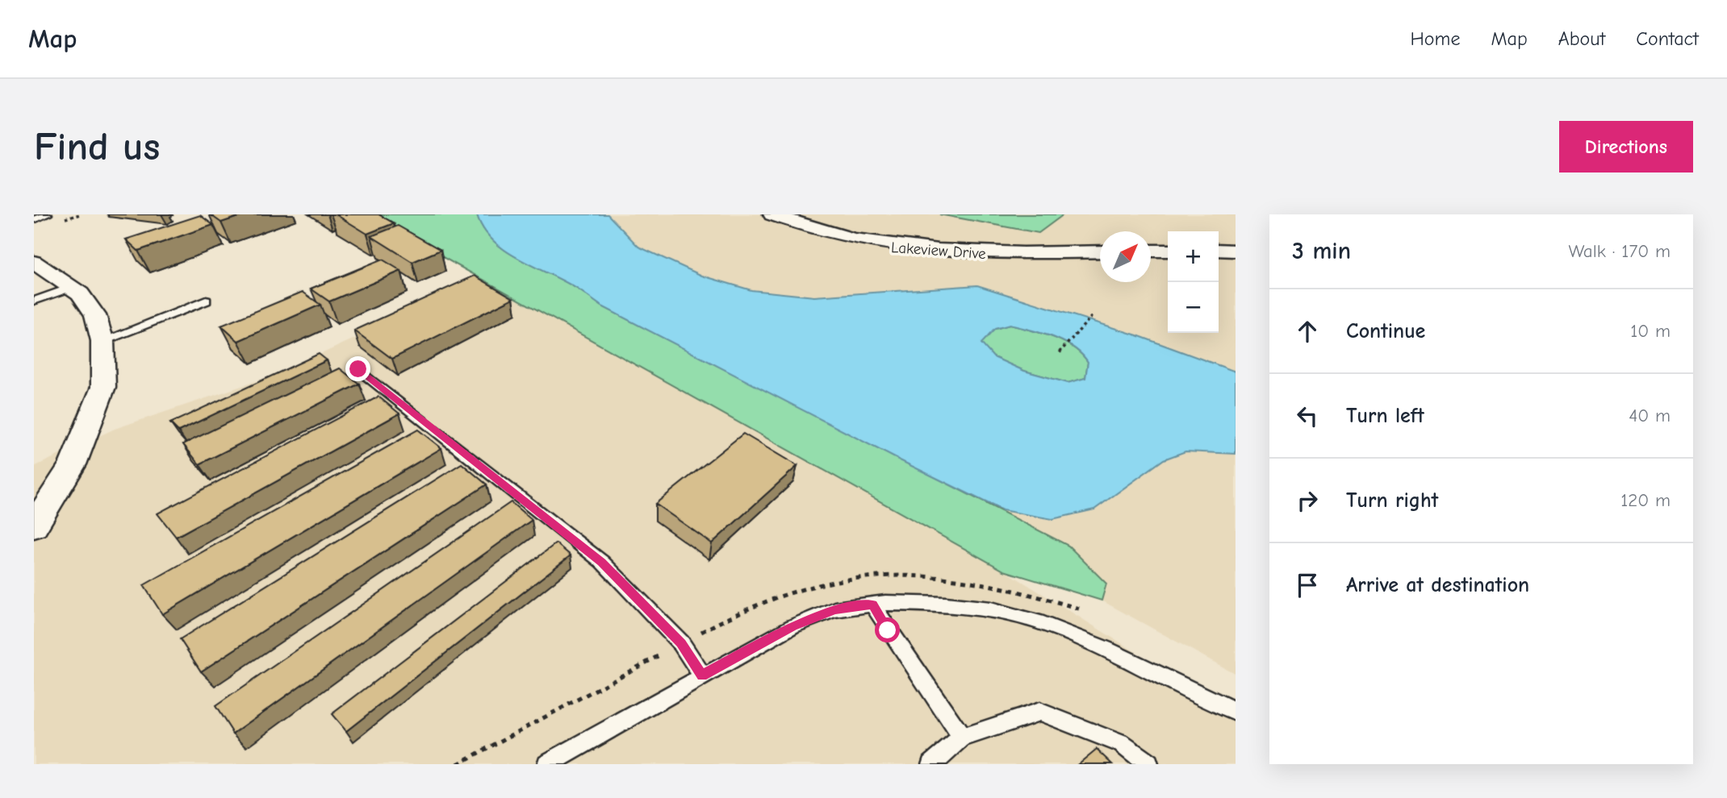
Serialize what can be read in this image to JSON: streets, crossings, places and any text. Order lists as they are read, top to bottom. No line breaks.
{"streets":{"street":["Lakeview Drive"]},"north":"top right","page":{"header":"Map","nav":["Home","Map","About","Contact"],"buttons":"Directions","title":"Find us","heading":["3 min","Walk · 170 m"],"map_buttons":["+","−"],"list":[["Continue","10 m"],["Turn left","40 m"],["Turn right","120 m"],"Arrive at destination"]}}
